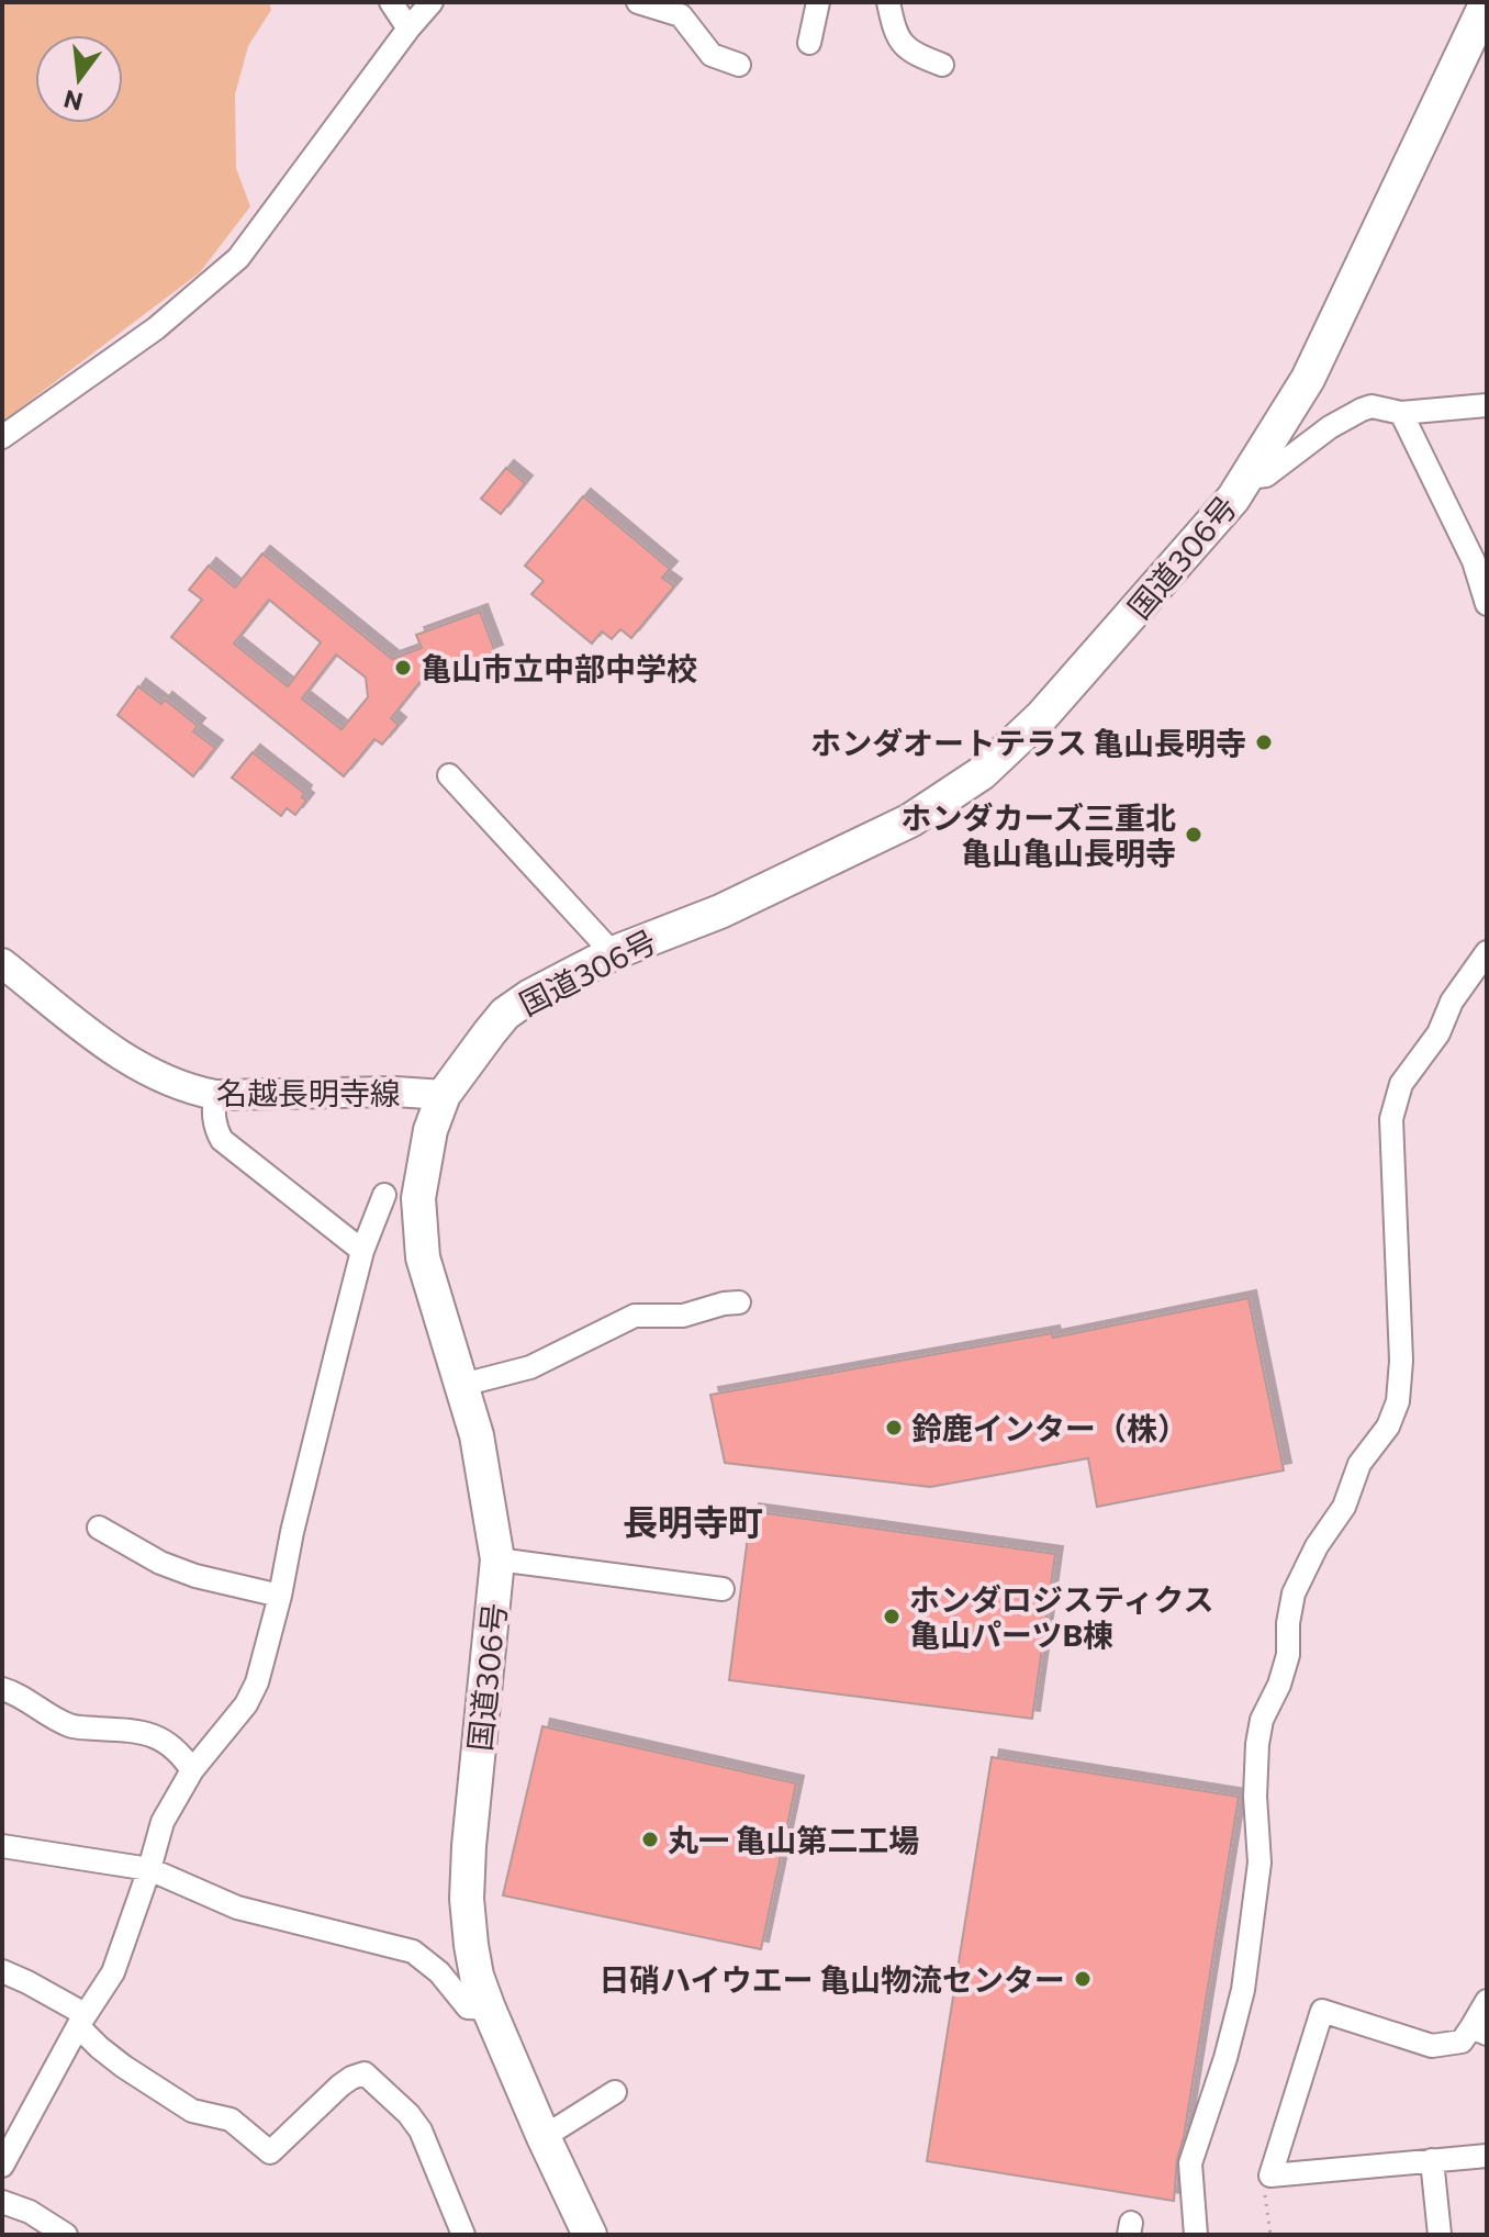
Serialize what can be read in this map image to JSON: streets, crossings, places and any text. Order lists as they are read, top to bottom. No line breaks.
{"streets":{"highway":["国道306号"],"main road":["名越長明寺線"]},"crossings":[["国道306号","名越長明寺線"]],"districts":["長明寺町"],"places":["亀山市立中部中学校","ホンダオートテラス 亀山長明寺","ホンダカーズ三重北 亀山亀山長明寺","鈴鹿インター（株）","ホンダロジスティクス 亀山パーツB棟","丸一 亀山第二工場","日硝ハイウエー 亀山物流センター"],"north":"bottom"}
